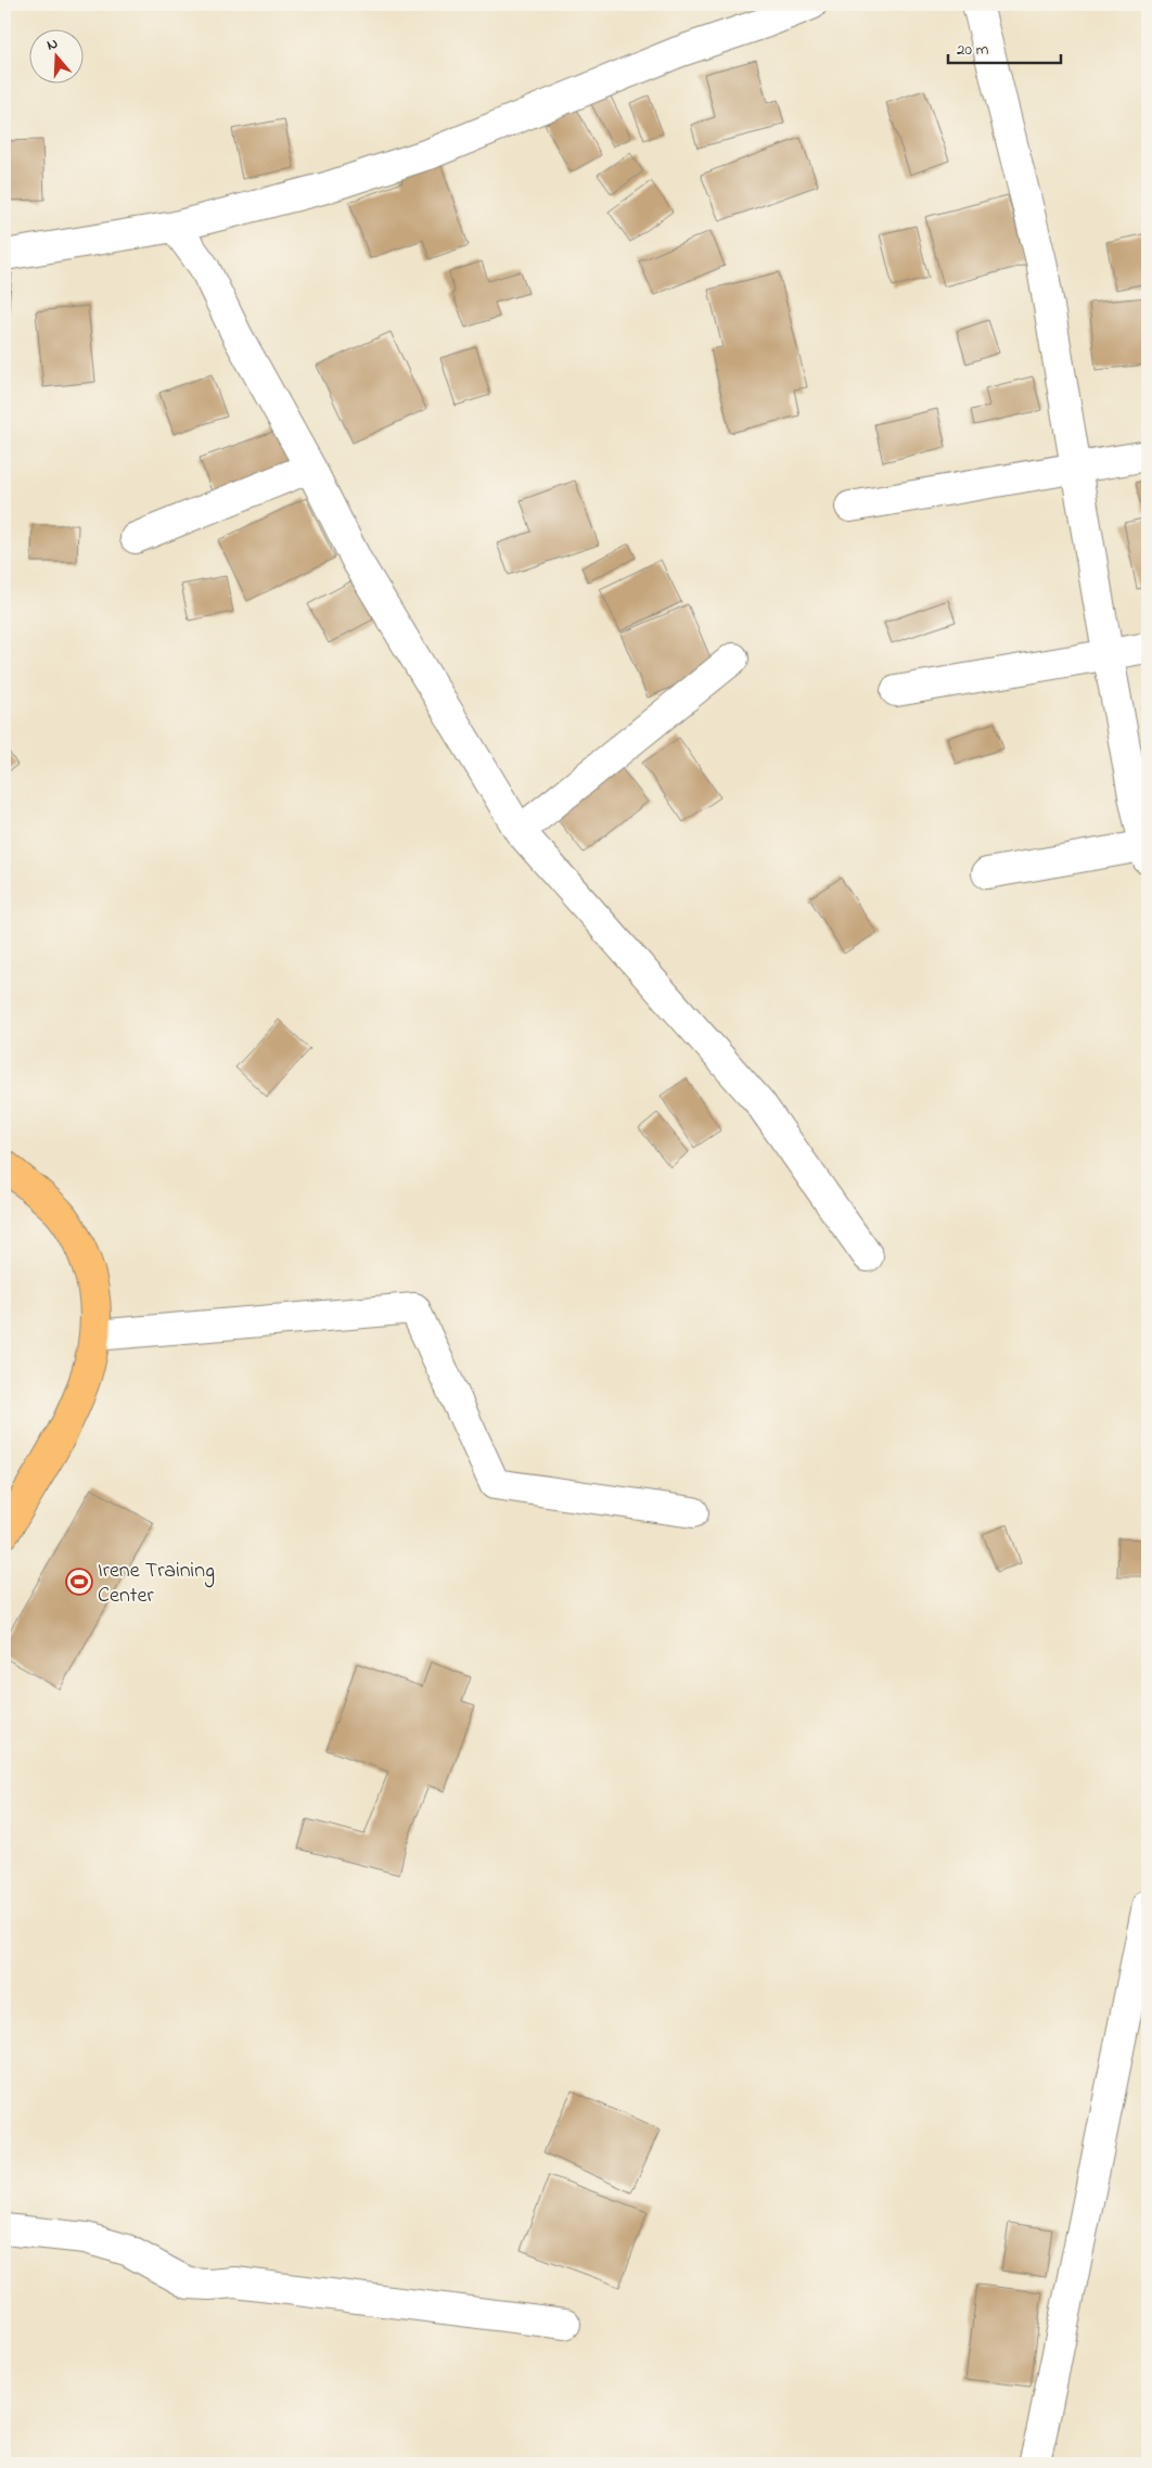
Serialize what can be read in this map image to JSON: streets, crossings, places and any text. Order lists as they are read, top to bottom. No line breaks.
{"places":{"sports":["Irene Training Center"]},"scale_bar":"20 m","north":"top"}
